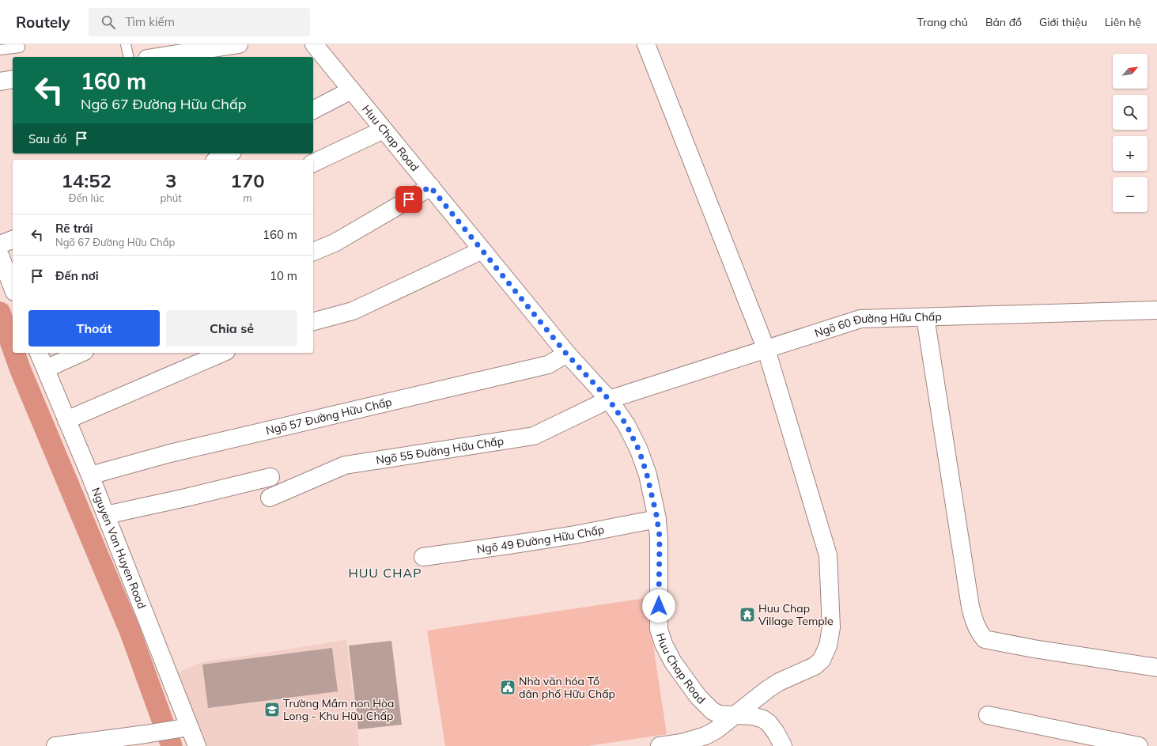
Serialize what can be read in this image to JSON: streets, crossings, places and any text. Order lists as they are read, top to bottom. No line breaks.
{"streets":{"street":["Huu Chap Road","Ngõ 60 Đường Hữu Chấp","Ngõ 57 Đường Hữu Chấp","Ngõ 55 Đường Hữu Chấp","Ngõ 49 Đường Hữu Chấp","Nguyen Van Huyen Road"]},"crossings":[["Huu Chap Road","Ngõ 60 Đường Hữu Chấp"],["Huu Chap Road","Ngõ 57 Đường Hữu Chấp"],["Huu Chap Road","Ngõ 55 Đường Hữu Chấp"],["Huu Chap Road","Ngõ 49 Đường Hữu Chấp"],["Ngõ 60 Đường Hữu Chấp","Ngõ 55 Đường Hữu Chấp"],["Ngõ 57 Đường Hữu Chấp","Nguyen Van Huyen Road"]],"districts":["HUU CHAP"],"places":{"temple":["Huu Chap Village Temple"],"public building":["Nhà văn hóa Tổ dân phố Hữu Chấp"],"school or university":["Trường Mầm non Hòa Long - Khu Hữu Chấp"]},"north":"top right","page":{"header":"Routely","search":"Tìm kiếm","nav":["Trang chủ","Bản đồ","Giới thiệu","Liên hệ"],"map_buttons":["+","−"],"turn":["160 m","Ngõ 67 Đường Hữu Chấp"],"then":"Sau đó","eta":["14:52","Đến lúc","3","phút","170","m"],"list":[{"name":"Rẽ trái","note":"Ngõ 67 Đường Hữu Chấp","value":"160 m"},{"name":"Đến nơi","value":"10 m"}],"buttons":["Thoát","Chia sẻ"]}}
